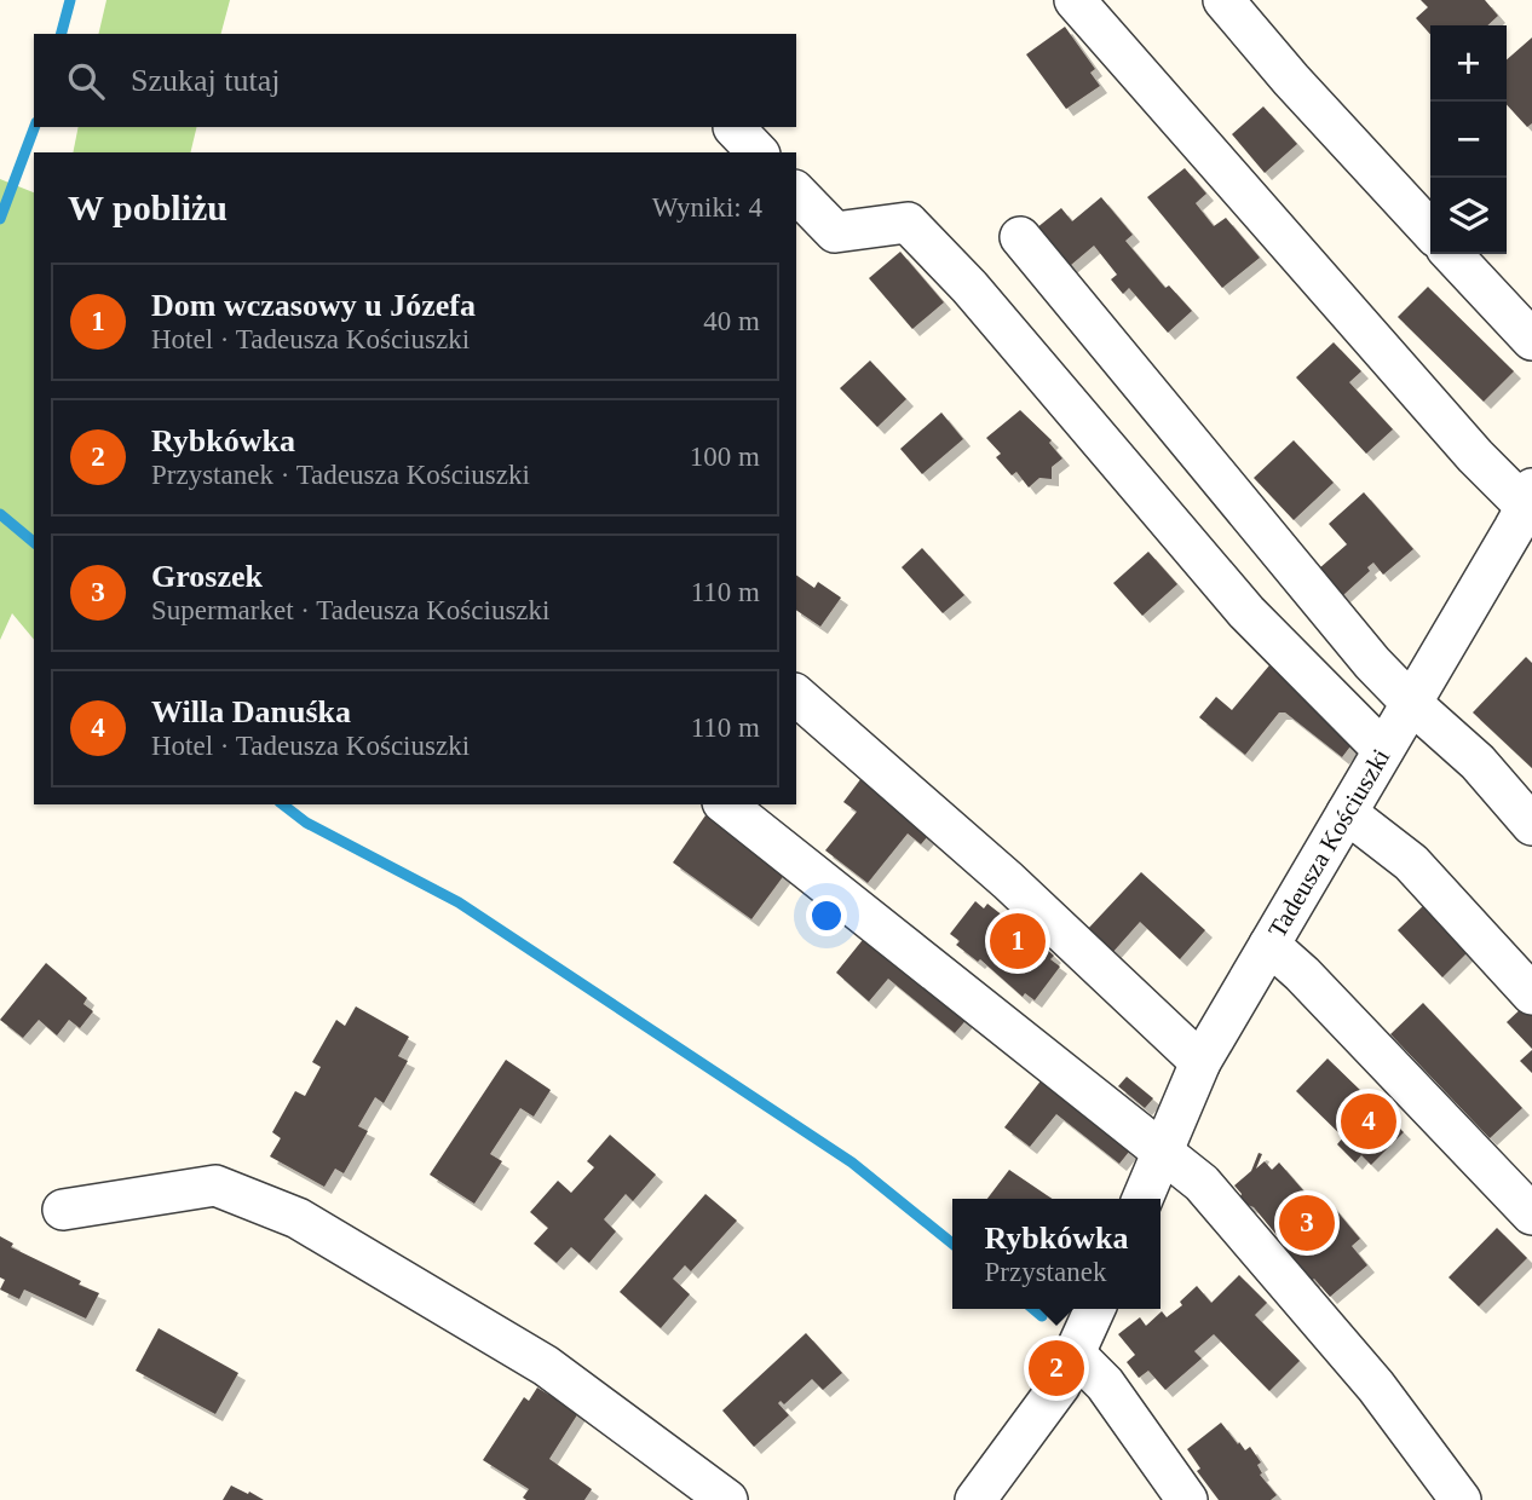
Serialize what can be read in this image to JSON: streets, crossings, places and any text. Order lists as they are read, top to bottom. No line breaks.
{"streets":{"street":["Tadeusza Kościuszki"]},"page":{"map_buttons":["+","−"],"search":"Szukaj tutaj","heading":["W pobliżu","Wyniki: 4"],"list":[{"mark":"1","name":"Dom wczasowy u Józefa","note":"Hotel · Tadeusza Kościuszki","value":"40 m"},{"mark":"2","name":"Rybkówka","note":"Przystanek · Tadeusza Kościuszki","value":"100 m"},{"mark":"3","name":"Groszek","note":"Supermarket · Tadeusza Kościuszki","value":"110 m"},{"mark":"4","name":"Willa Danuśka","note":"Hotel · Tadeusza Kościuszki","value":"110 m"}],"pins":["1","4","3","2"],"popup":["Rybkówka","Przystanek"]}}
